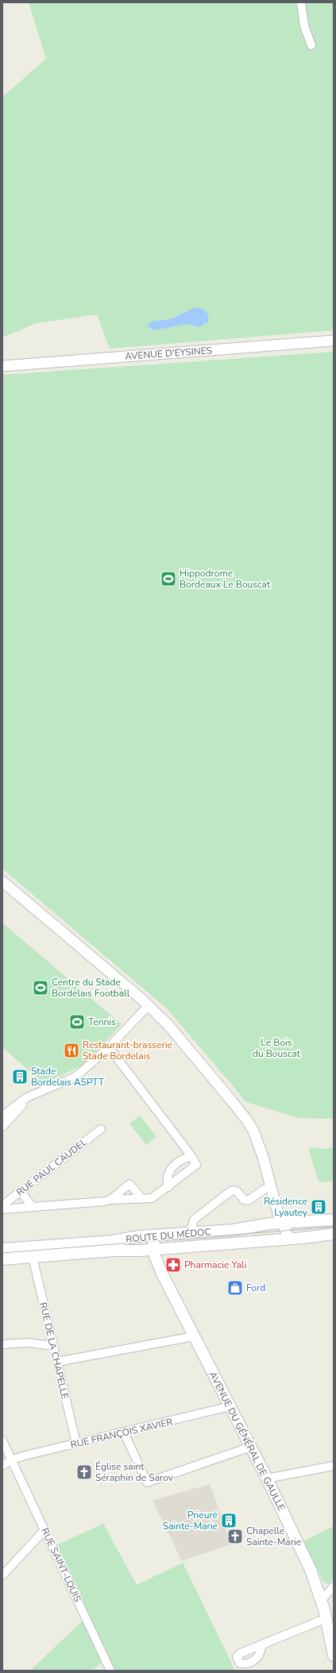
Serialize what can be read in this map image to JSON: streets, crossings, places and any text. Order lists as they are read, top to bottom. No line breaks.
{"streets":{"main road":["ROUTE DU MÉDOC","AVENUE DU GÉNÉRAL DE GAULLE"],"street":["AVENUE D'EYSINES","RUE PAUL CAUDEL","RUE DE LA CHAPELLE","RUE FRANÇOIS XAVIER","RUE SAINT-LOUIS"]},"crossings":[["ROUTE DU MÉDOC","RUE DE LA CHAPELLE"],["ROUTE DU MÉDOC","AVENUE DU GÉNÉRAL DE GAULLE"],["RUE DE LA CHAPELLE","RUE FRANÇOIS XAVIER"],["RUE FRANÇOIS XAVIER","AVENUE DU GÉNÉRAL DE GAULLE"],["RUE FRANÇOIS XAVIER","RUE SAINT-LOUIS"]],"parks":["Le Bois du Bouscat"],"places":{"sports":["Hippodrome Bordeaux Le Bouscat","Centre du Stade Bordelais Football","Tennis"],"restaurant":["Restaurant-brasserie Stade Bordelais"],"building":["Stade Bordelais ASPTT","Résidence Lyautey","Prieuré Sainte-Marie"],"pharmacy":["Pharmacie Yali"],"shop":["Ford"],"church":["Église saint Séraphin de Sarov","Chapelle Sainte-Marie"]}}
